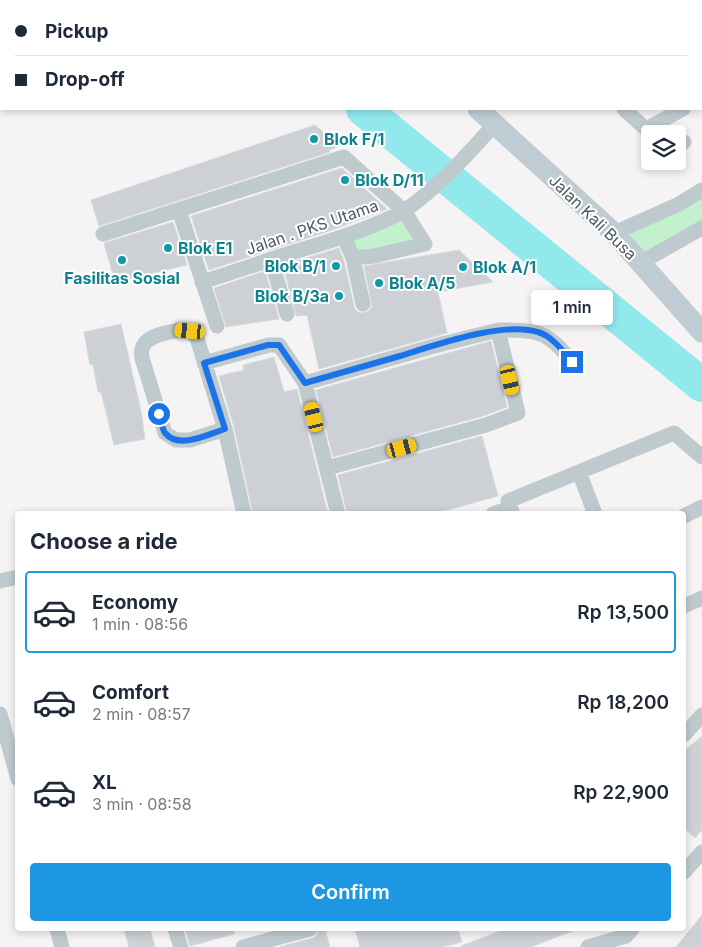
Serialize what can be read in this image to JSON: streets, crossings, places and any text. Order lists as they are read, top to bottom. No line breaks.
{"streets":{"street":["Jalan Kali Busa","Jalan . PKS Utama"]},"crossings":[["Jalan Kali Busa","Jalan . PKS Utama"]],"places":["Blok F/1","Blok D/11","Blok E1","Fasilitas Sosial","Blok B/1","Blok A/1","Blok A/5","Blok B/3a"],"page":{"banner":["Pickup","Drop-off"],"bubble":"1 min","heading":"Choose a ride","list":[{"name":"Economy","note":"1 min · 08:56","value":"Rp 13,500"},{"name":"Comfort","note":"2 min · 08:57","value":"Rp 18,200"},{"name":"XL","note":"3 min · 08:58","value":"Rp 22,900"}],"buttons":"Confirm"}}
